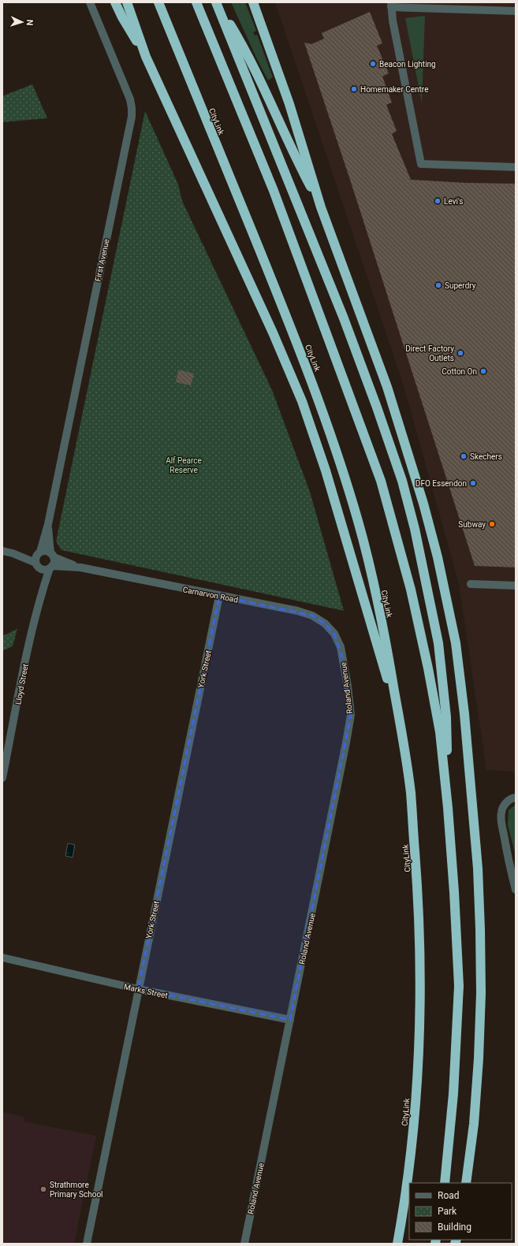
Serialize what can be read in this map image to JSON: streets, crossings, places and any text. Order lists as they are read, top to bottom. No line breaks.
{"streets":{"highway":["CityLink"],"street":["First Avenue","Carnarvon Road","York Street","Lloyd Street","Roland Avenue","Marks Street"]},"crossings":[["First Avenue","Carnarvon Road"],["First Avenue","Lloyd Street"],["Carnarvon Road","York Street"],["Carnarvon Road","Lloyd Street"],["Carnarvon Road","Roland Avenue"],["York Street","Marks Street"],["Roland Avenue","Marks Street"]],"parks":["Alf Pearce Reserve"],"places":["Beacon Lighting","Homemaker Centre","Levi's","Superdry","Direct Factory Outlets","Cotton On","Skechers","DFO Essendon","Subway","Strathmore Primary School"],"legend":["Road","Park","Building"],"north":"right"}
